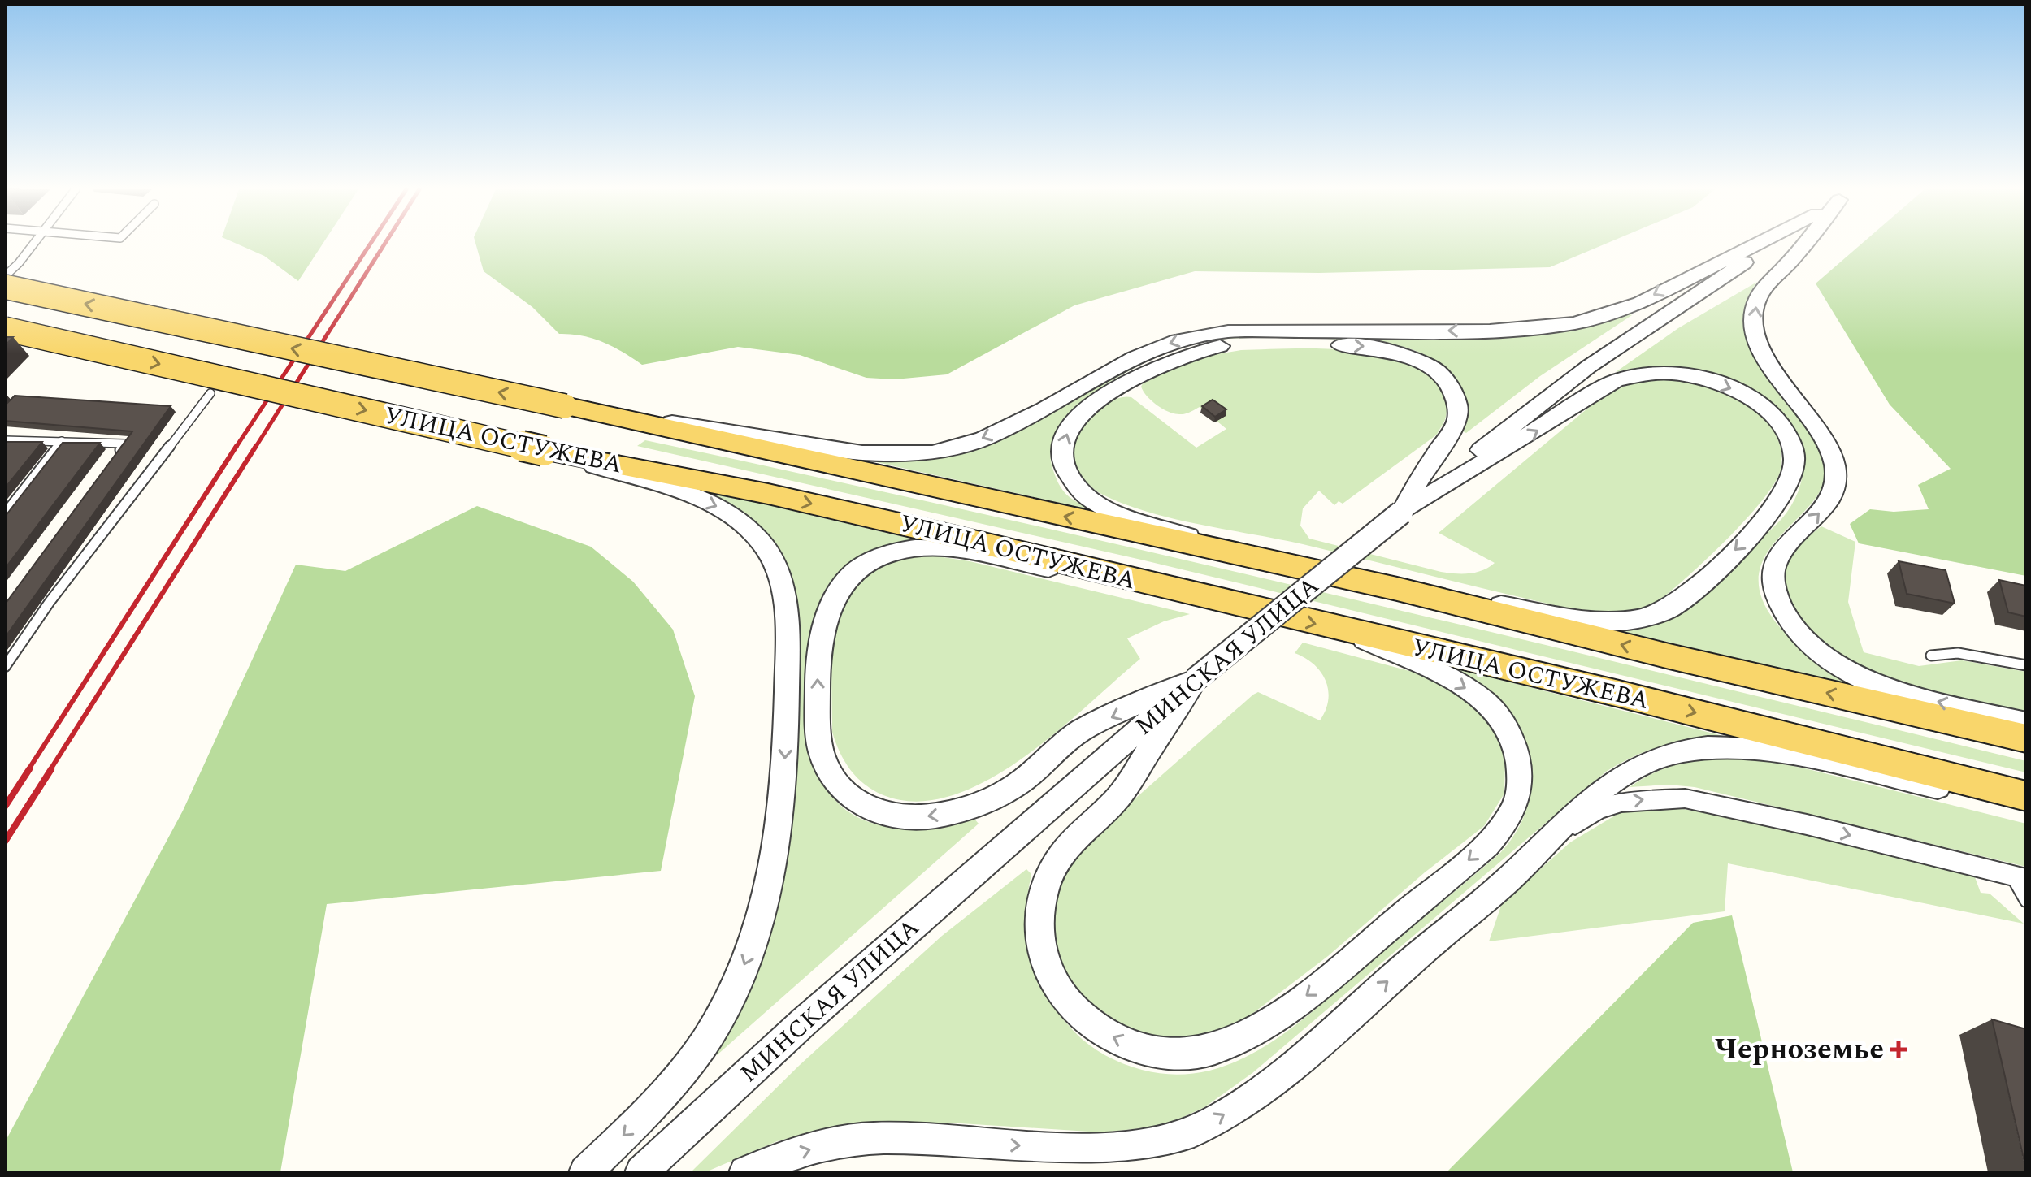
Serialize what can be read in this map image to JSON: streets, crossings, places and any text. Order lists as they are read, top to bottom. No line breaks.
{"streets":{"main road":["УЛИЦА ОСТУЖЕВА"],"street":["МИНСКАЯ УЛИЦА"]},"places":{"health":["Черноземье"]}}
